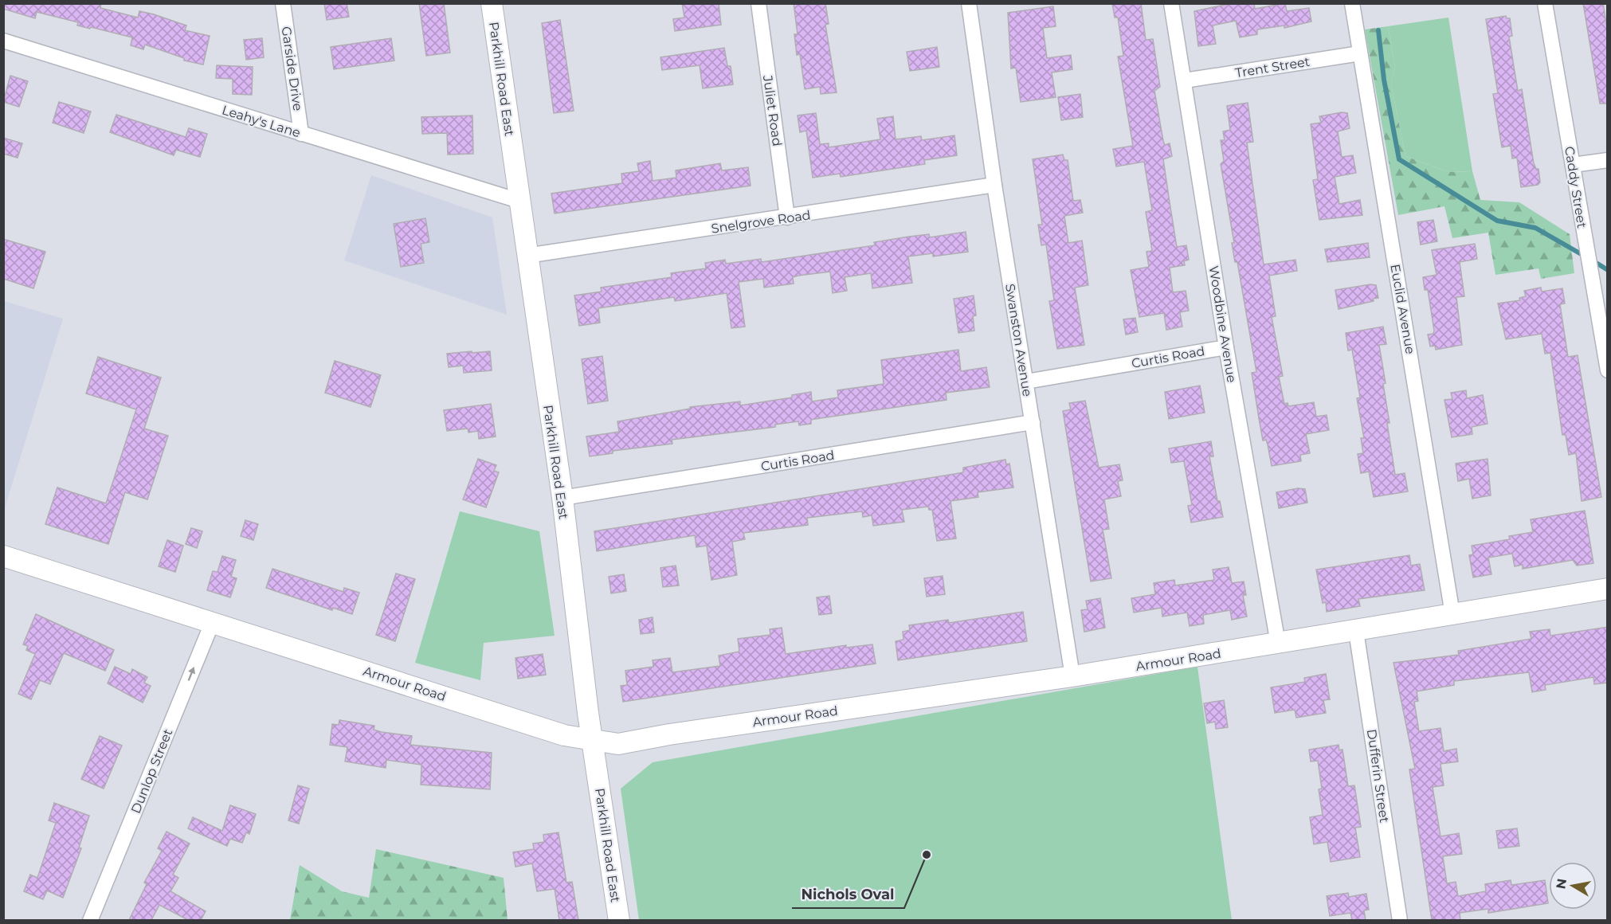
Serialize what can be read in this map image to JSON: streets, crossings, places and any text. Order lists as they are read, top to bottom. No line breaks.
{"streets":{"main road":["Parkhill Road East","Armour Road"],"street":["Trent Street","Garside Drive","Juliet Road","Leahy's Lane","Caddy Street","Snelgrove Road","Euclid Avenue","Woodbine Avenue","Swanston Avenue","Curtis Road","Dunlop Street","Dufferin Street"]},"crossings":[["Trent Street","Euclid Avenue"],["Trent Street","Woodbine Avenue"],["Garside Drive","Leahy's Lane"],["Parkhill Road East","Leahy's Lane"],["Parkhill Road East","Snelgrove Road"],["Parkhill Road East","Curtis Road"],["Parkhill Road East","Armour Road"],["Juliet Road","Snelgrove Road"],["Snelgrove Road","Swanston Avenue"],["Euclid Avenue","Armour Road"],["Woodbine Avenue","Curtis Road"],["Woodbine Avenue","Armour Road"],["Swanston Avenue","Curtis Road"],["Swanston Avenue","Armour Road"],["Armour Road","Dunlop Street"],["Armour Road","Dufferin Street"]],"one_way":["Dunlop Street"],"places":["Nichols Oval"],"north":"left"}
